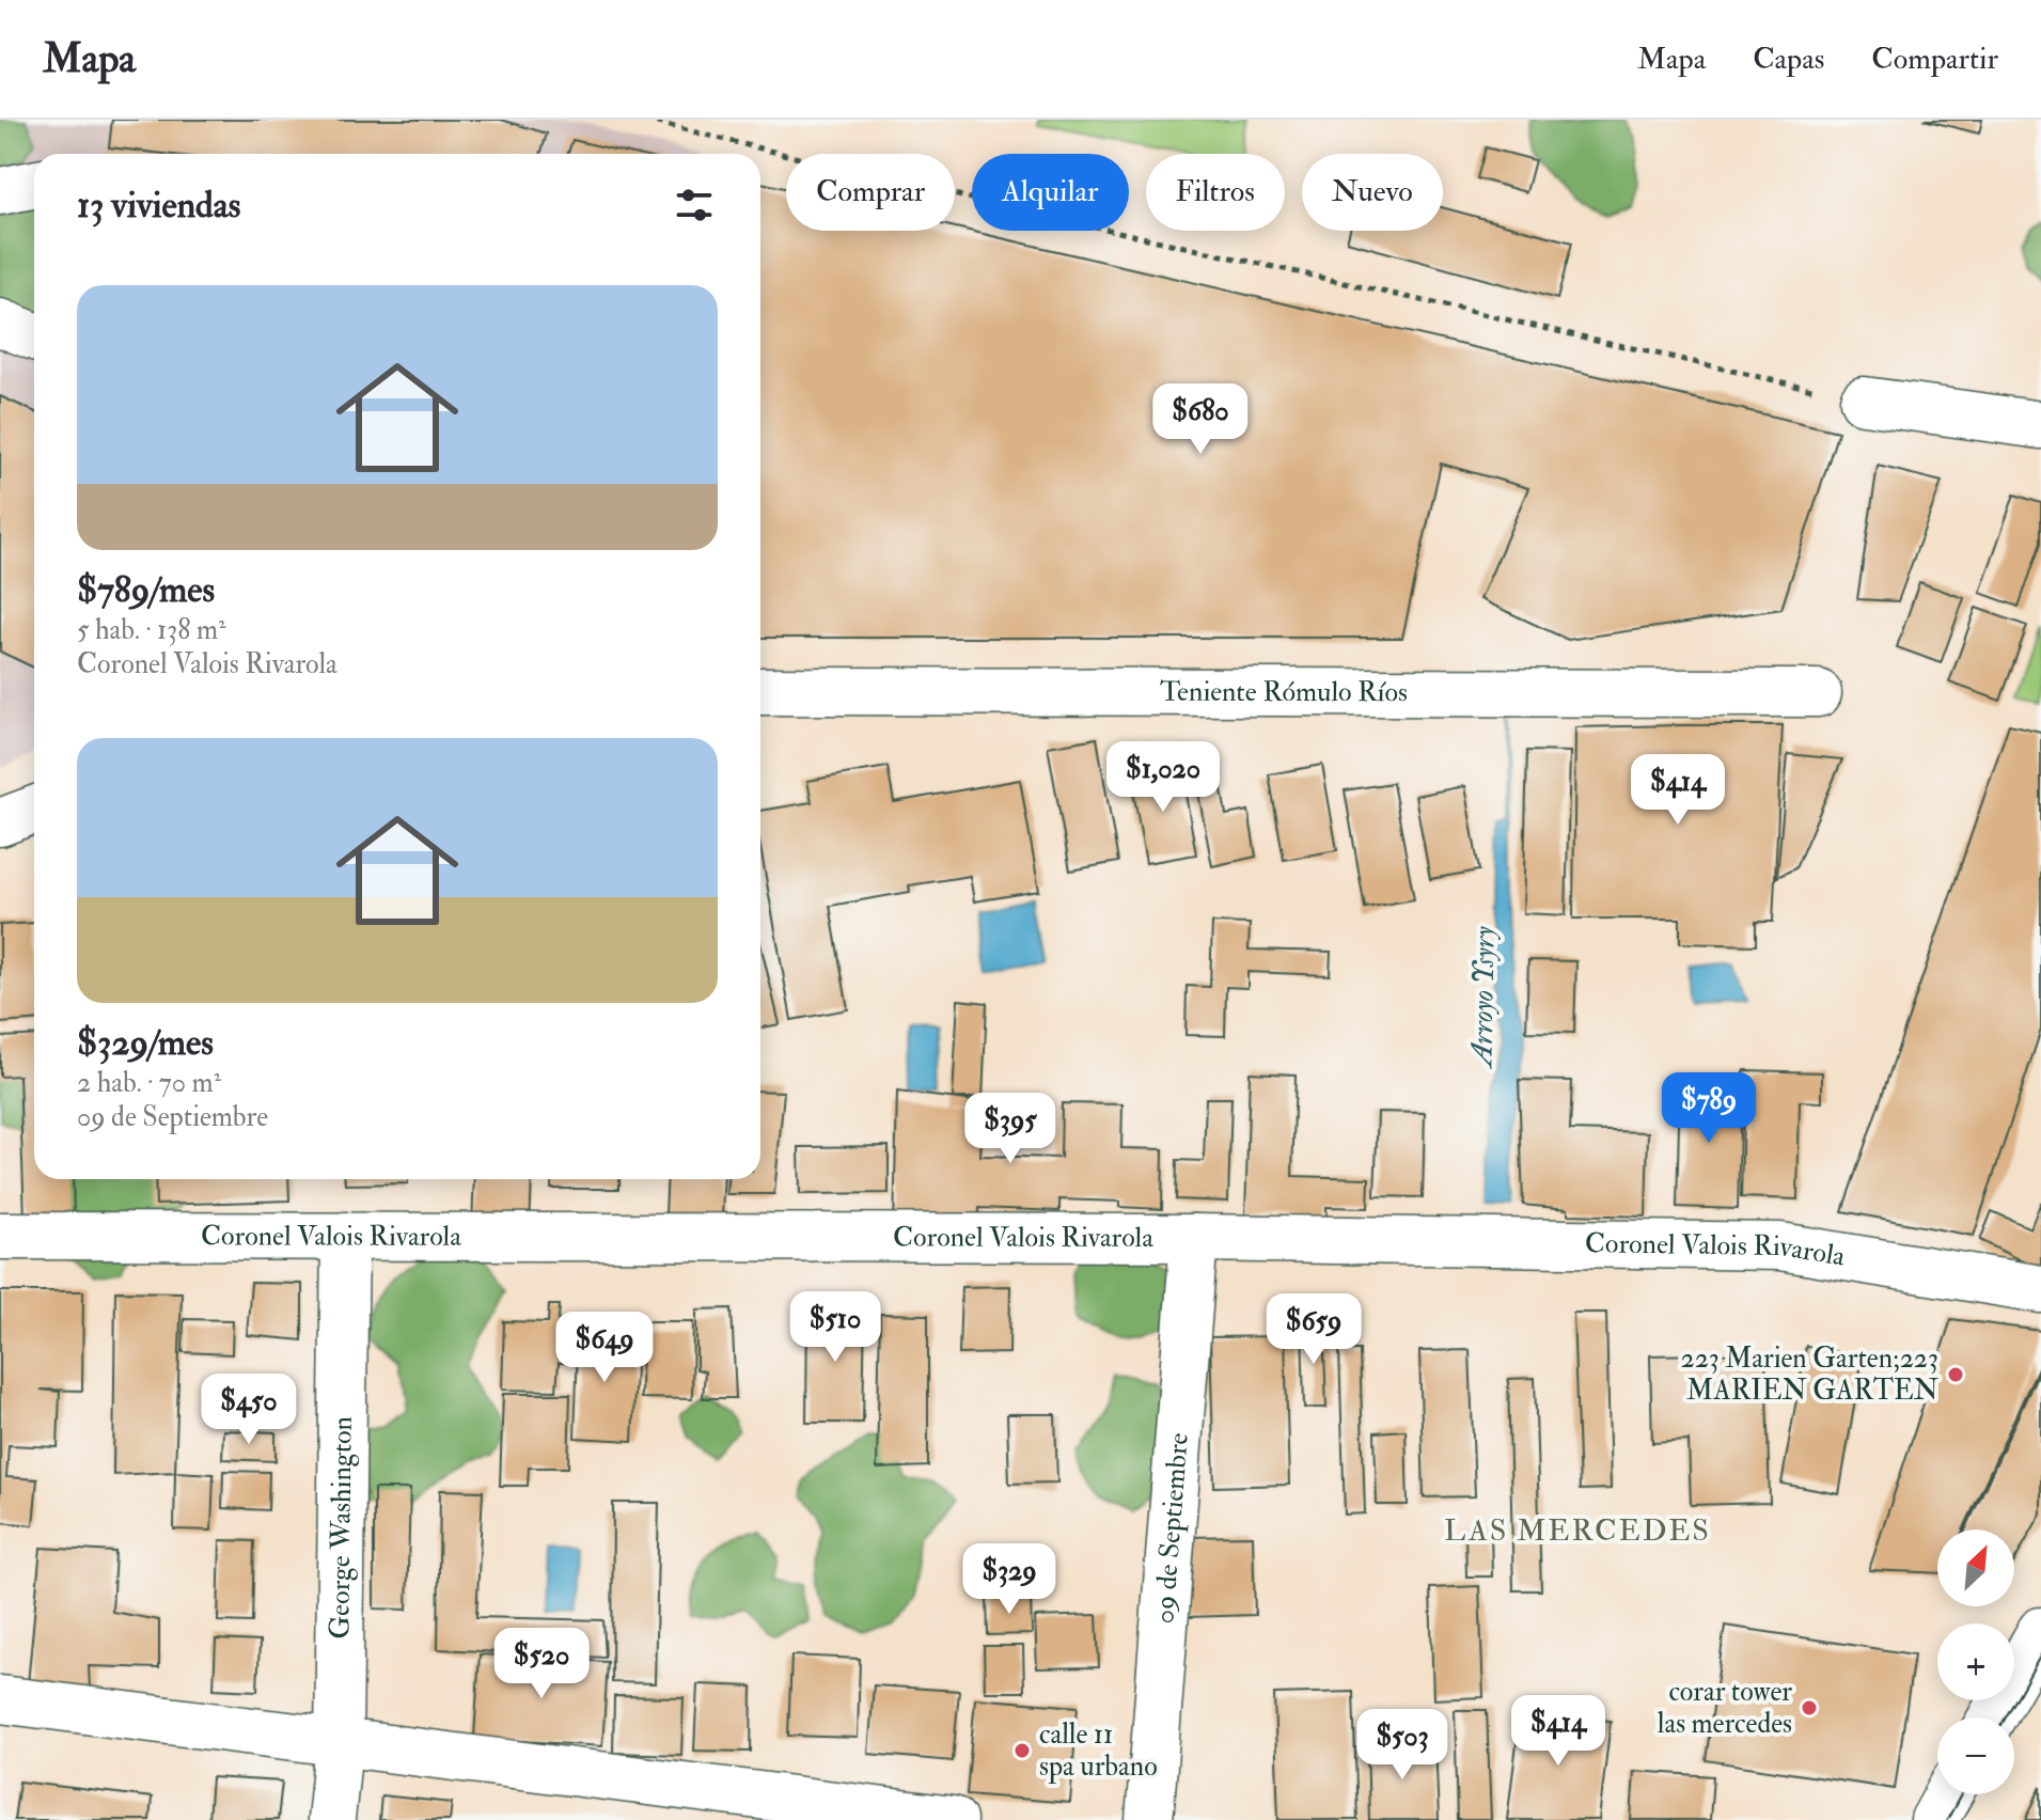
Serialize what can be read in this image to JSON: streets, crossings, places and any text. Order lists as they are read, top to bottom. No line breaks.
{"streets":{"street":["Teniente Rómulo Ríos","Coronel Valois Rivarola","George Washington","09 de Septiembre"]},"crossings":[["Coronel Valois Rivarola","George Washington"],["Coronel Valois Rivarola","09 de Septiembre"]],"districts":["LAS MERCEDES"],"water":["Arroyo Ysyry"],"places":["223 Marien Garten;223 MARIEN GARTEN","corar tower las mercedes","calle 11 spa urbano"],"north":"top right","page":{"header":"Mapa","nav":["Mapa","Capas","Compartir"],"chip":["Comprar","Alquilar","Filtros","Nuevo"],"heading":"13 viviendas","list":[{"name":"$789/mes","note":"5 hab. · 138 m² · Coronel Valois Rivarola"},{"name":"$329/mes","note":"2 hab. · 70 m² · 09 de Septiembre"}],"price":["$680","$1,020","$414","$789","$395","$510","$659","$649","$450","$329","$520","$414","$503"],"map_buttons":["+","−"]}}
